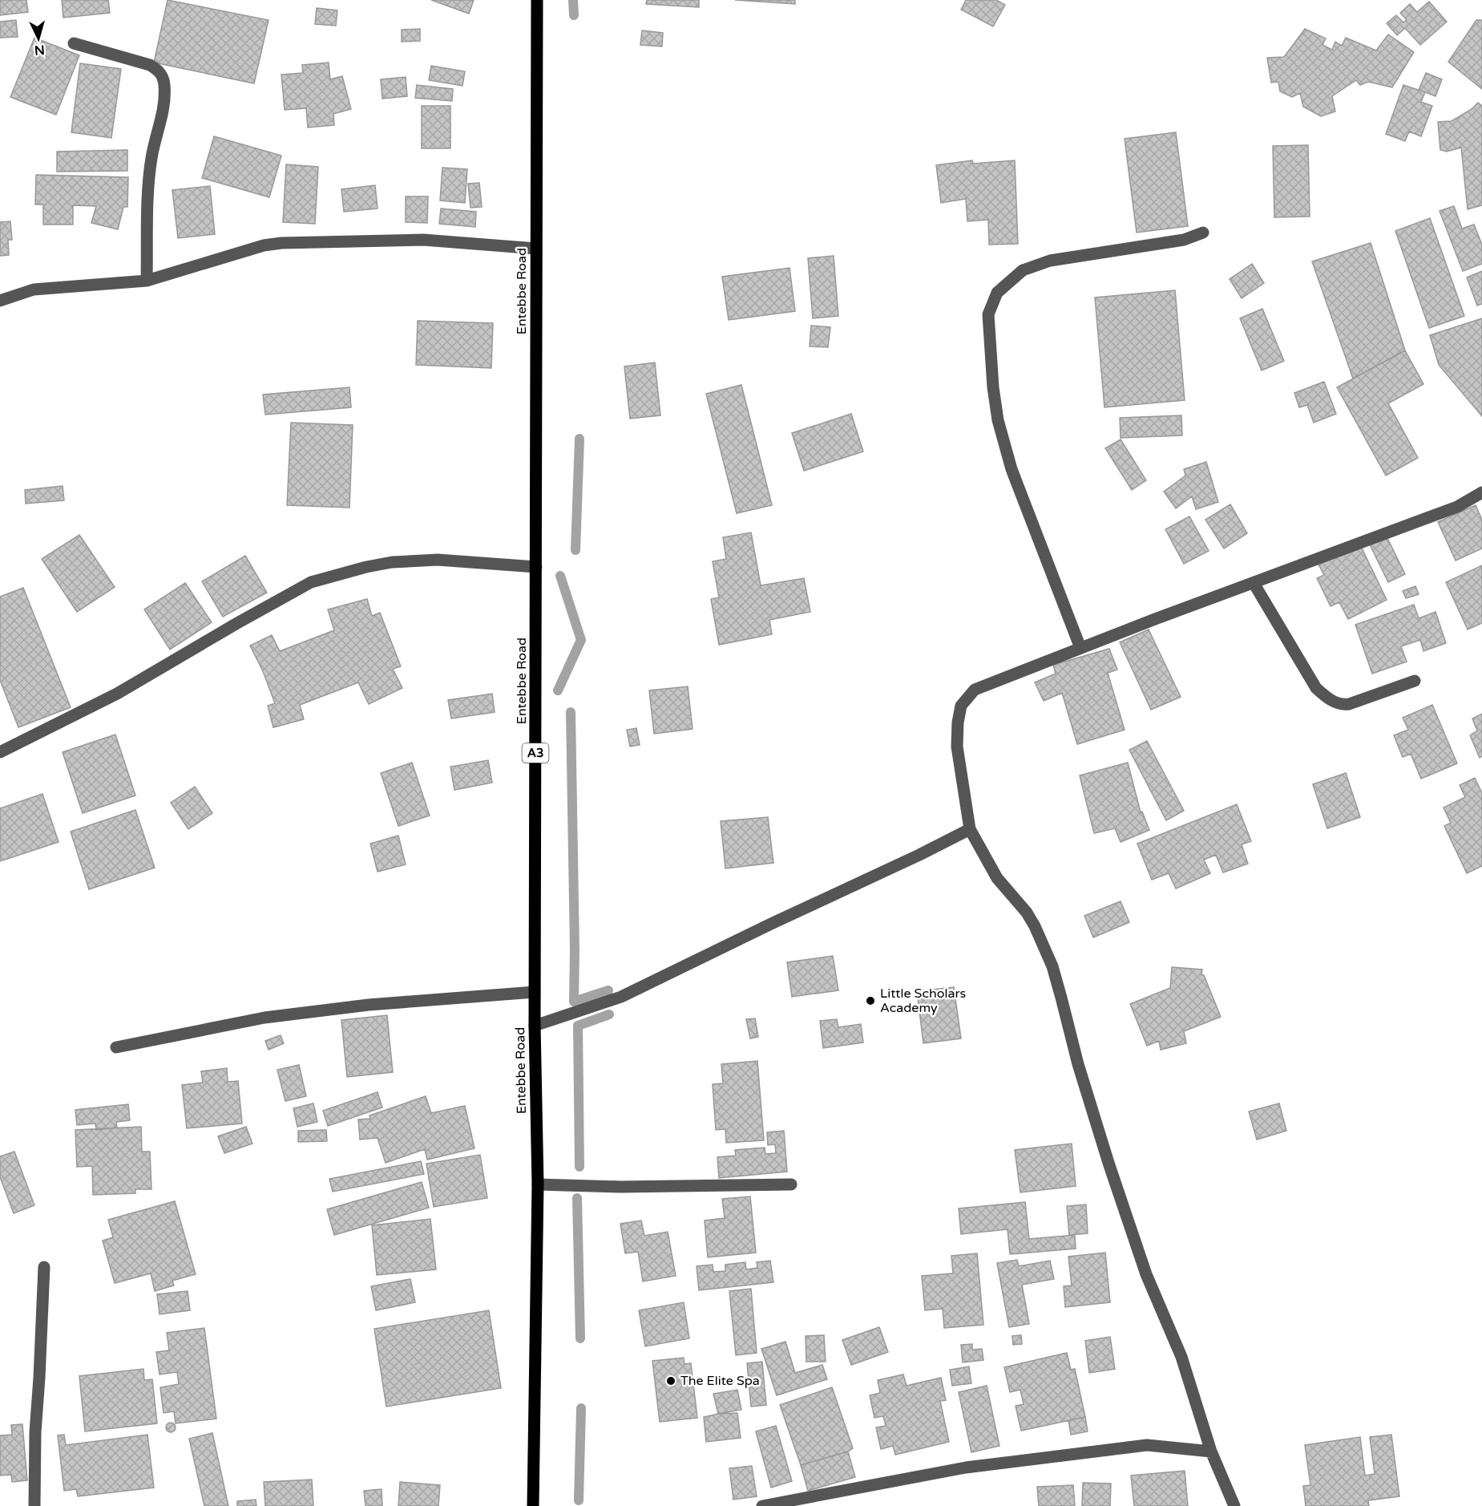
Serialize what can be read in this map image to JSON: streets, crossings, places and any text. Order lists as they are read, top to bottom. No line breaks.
{"streets":{"main road":["Entebbe Road","A3"]},"places":["Little Scholars Academy","The Elite Spa"],"north":"bottom"}
